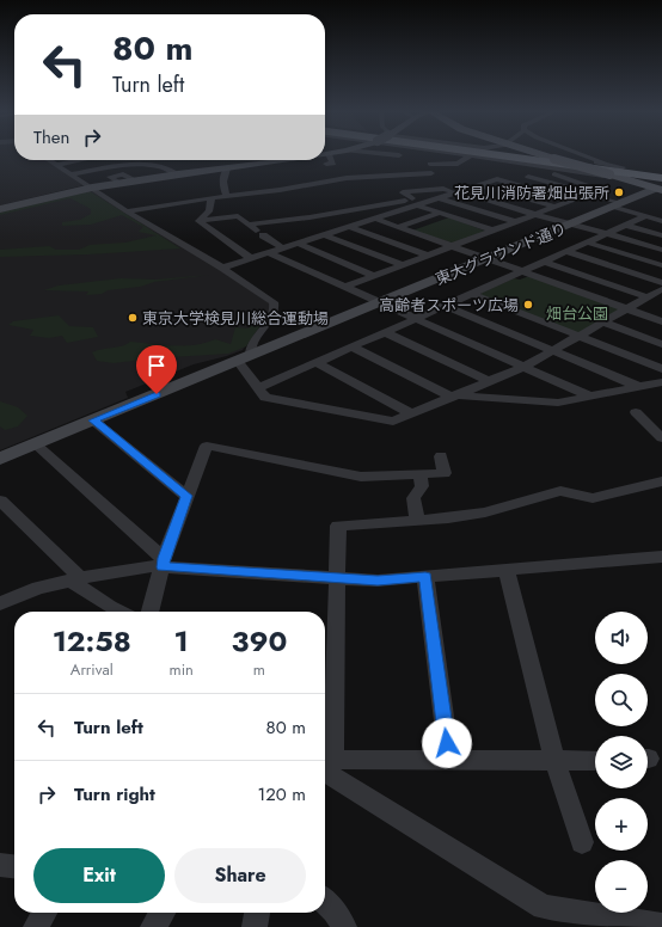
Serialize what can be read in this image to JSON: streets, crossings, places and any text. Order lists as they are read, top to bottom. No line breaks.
{"streets":{"street":["東大グラウンド通り"]},"parks":["畑台公園"],"places":["花見川消防署畑出張所","高齢者スポーツ広場","東京大学検見川総合運動場"],"page":{"turn":["80 m","Turn left"],"then":"Then","map_buttons":["+","−"],"eta":["12:58","Arrival","1","min","390","m"],"list":[{"name":"Turn left","value":"80 m"},{"name":"Turn right","value":"120 m"}],"buttons":["Exit","Share"]}}
